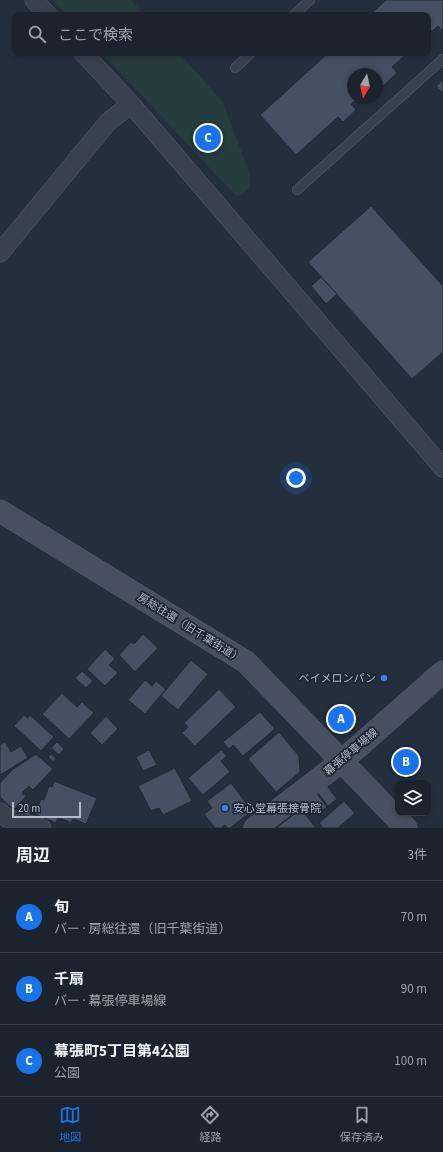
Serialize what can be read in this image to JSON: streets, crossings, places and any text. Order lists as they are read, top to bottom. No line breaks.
{"streets":{"street":["房総往還（旧千葉街道）","幕張停車場線"]},"crossings":[["房総往還（旧千葉街道）","幕張停車場線"]],"places":["ベイメロンパン","安心堂幕張接骨院"],"scale_bar":"20 m","north":"bottom","page":{"search":"ここで検索","pins":["C","A","B"],"scale":"20 m","heading":["周辺","3件"],"list":[{"mark":"A","name":"旬","note":"バー · 房総往還（旧千葉街道）","value":"70 m"},{"mark":"B","name":"千扇","note":"バー · 幕張停車場線","value":"90 m"},{"mark":"C","name":"幕張町5丁目第4公園","note":"公園","value":"100 m"}],"nav":["地図","経路","保存済み"]}}
